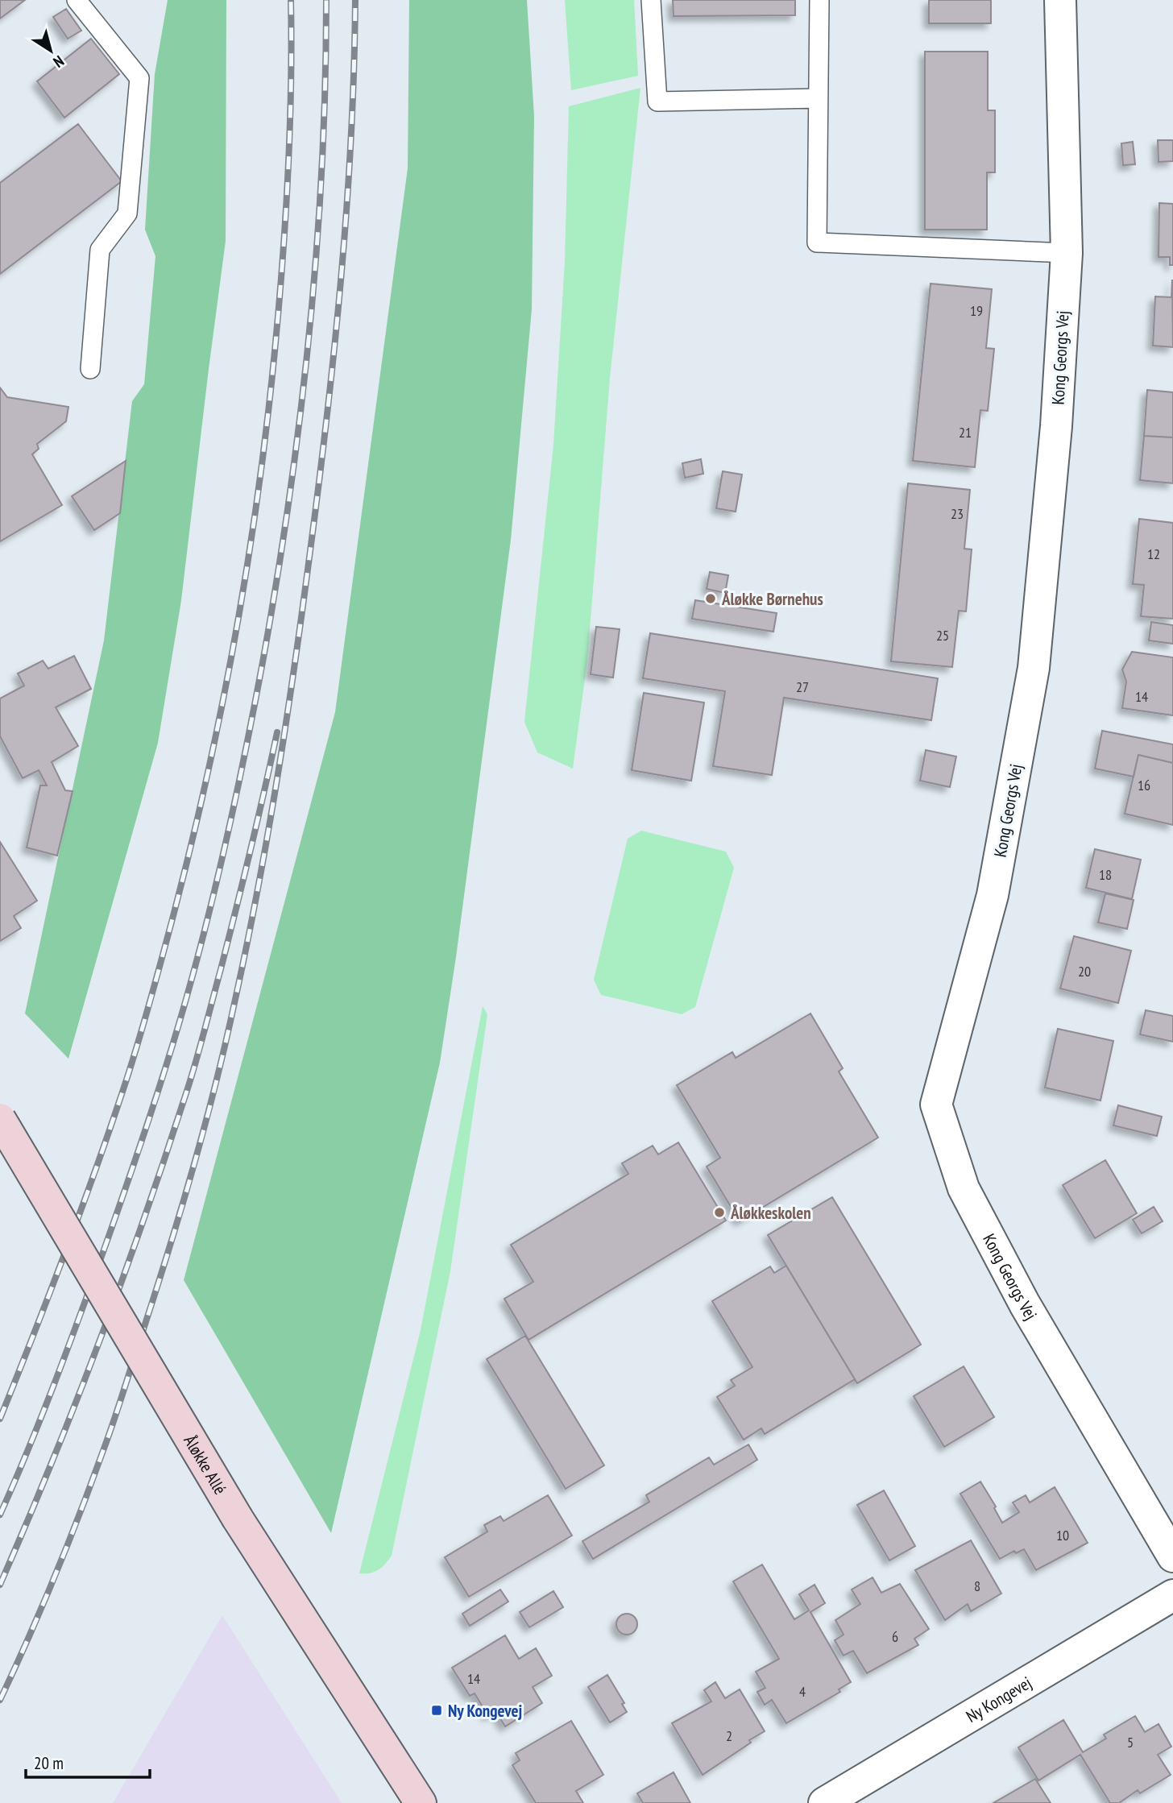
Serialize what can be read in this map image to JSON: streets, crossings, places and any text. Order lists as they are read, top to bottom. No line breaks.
{"streets":{"main road":["Åløkke Allé"],"street":["Kong Georgs Vej","Ny Kongevej"]},"places":{"other":["Åløkke Børnehus","Åløkkeskolen"],"transit":["Ny Kongevej"]},"house_numbers":["19","21","23","12","25","27","14","16","18","20","10","8","6","14","4","2","5"],"scale_bar":"20 m","north":"bottom right"}
